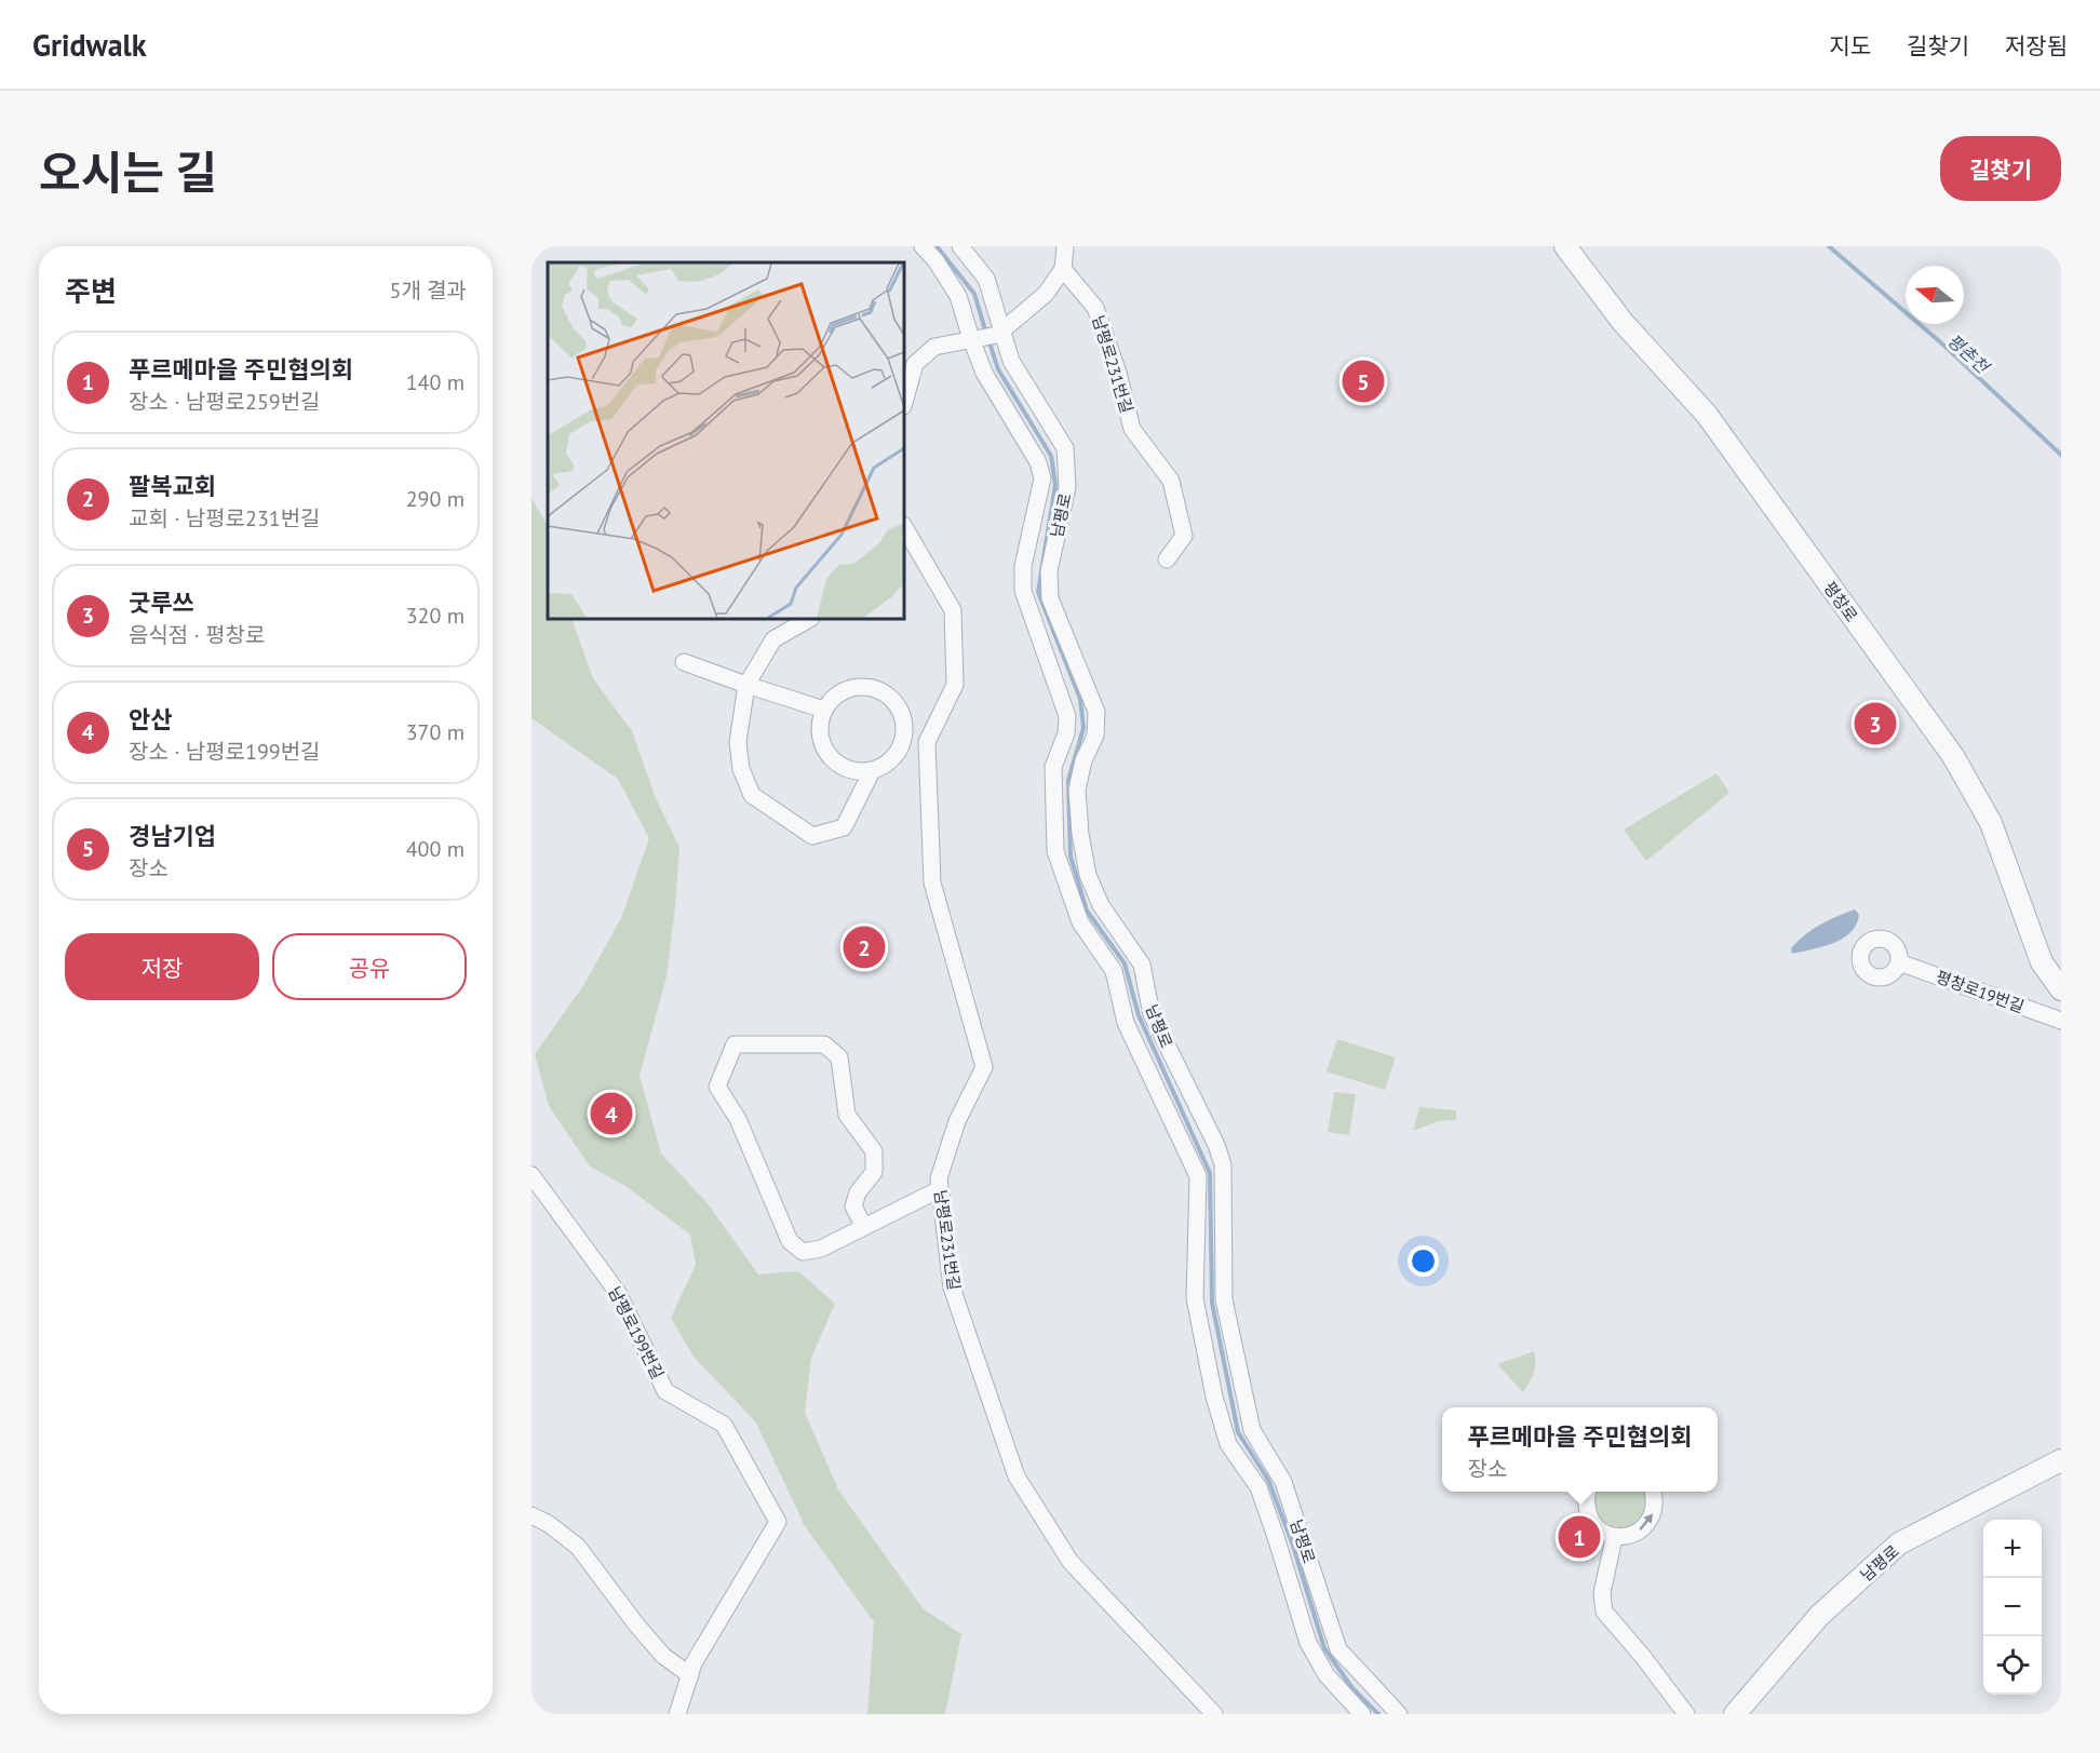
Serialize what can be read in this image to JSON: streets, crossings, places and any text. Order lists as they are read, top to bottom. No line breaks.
{"streets":{"street":["남평로231번길","남평로","평창로","평창로19번길","남평로199번길"]},"water":["평촌천"],"north":"left","page":{"header":"Gridwalk","nav":["지도","길찾기","저장됨"],"title":"오시는 길","buttons":["길찾기",["저장","공유"]],"heading":["주변","5개 결과"],"list":[{"mark":"1","name":"푸르메마을 주민협의회","note":"장소 · 남평로259번길","value":"140 m"},{"mark":"2","name":"팔복교회","note":"교회 · 남평로231번길","value":"290 m"},{"mark":"3","name":"굿루쓰","note":"음식점 · 평창로","value":"320 m"},{"mark":"4","name":"안산","note":"장소 · 남평로199번길","value":"370 m"},{"mark":"5","name":"경남기업","note":"장소","value":"400 m"}],"pins":["5","3","2","4","1"],"popup":["푸르메마을 주민협의회","장소"],"map_buttons":["+","−"]}}
